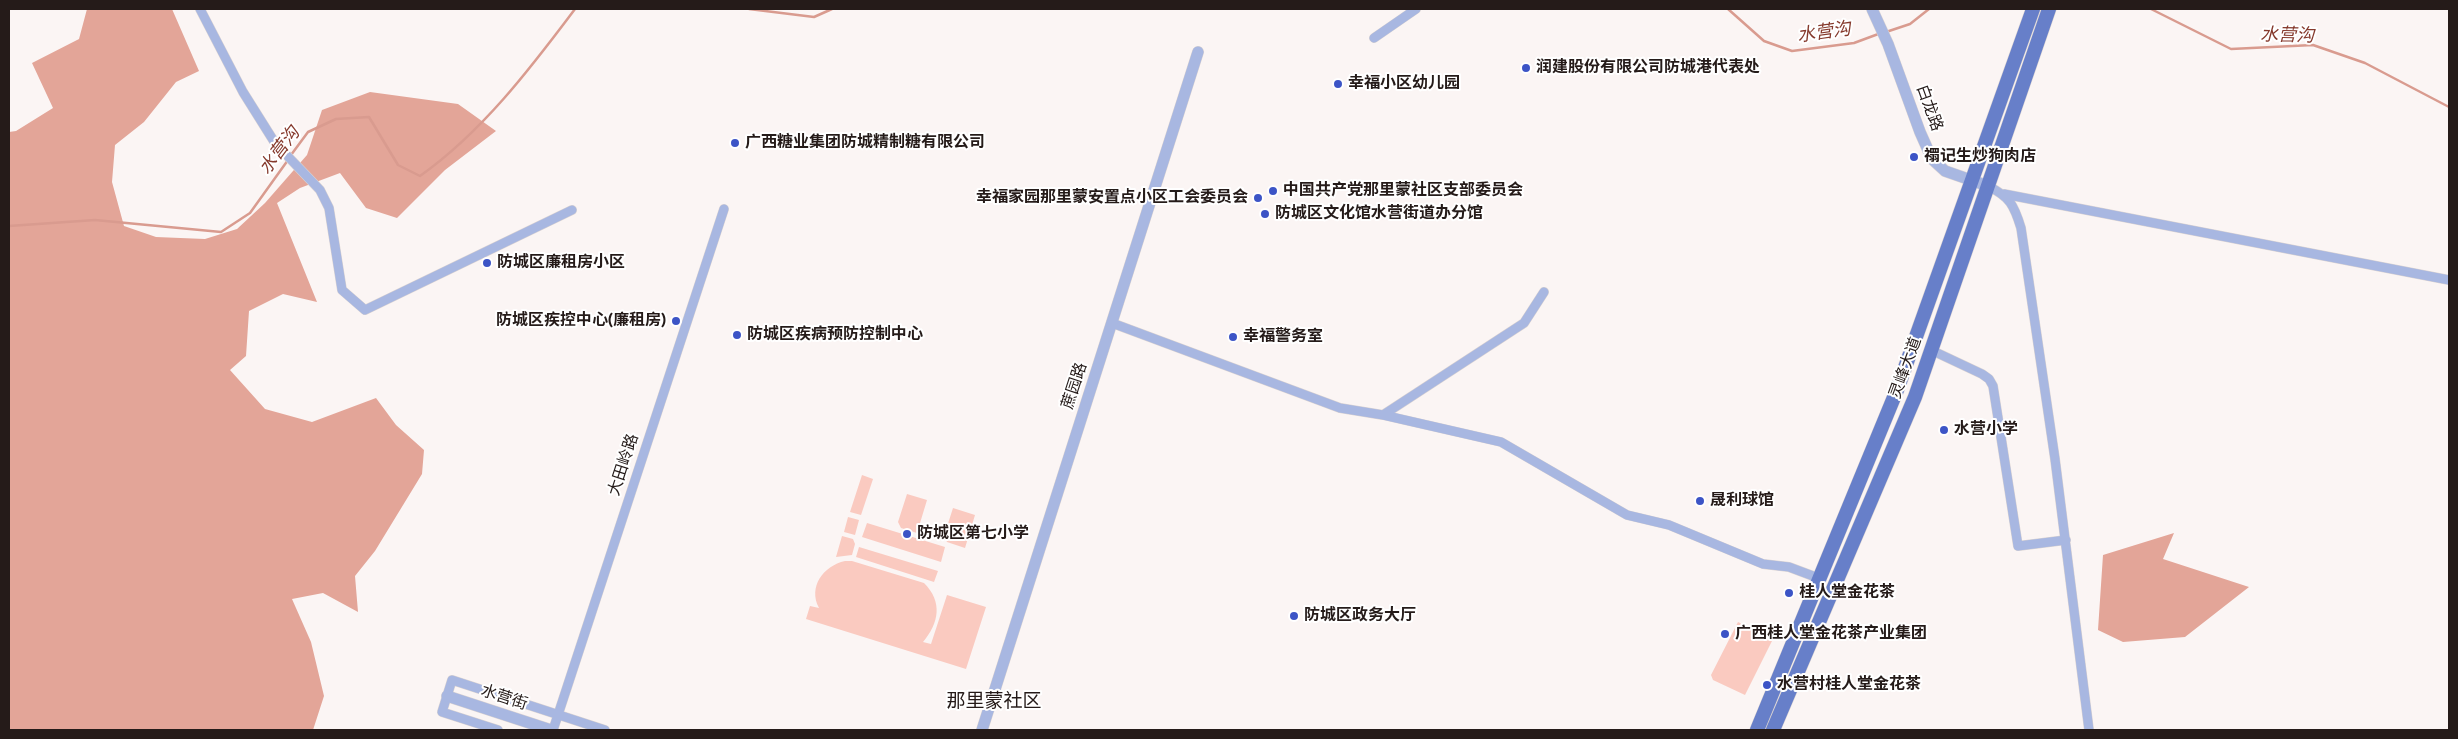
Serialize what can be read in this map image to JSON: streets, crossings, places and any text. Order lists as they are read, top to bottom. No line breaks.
{"streets":{"main road":["灵峰大道"],"street":["白龙路","蔗园路","大田岭路","水营街"]},"crossings":[["白龙路","灵峰大道"],["大田岭路","水营街"]],"districts":["那里蒙社区"],"water":["水营沟"],"places":["润建股份有限公司防城港代表处","幸福小区幼儿园","广西糖业集团防城精制糖有限公司","禤记生炒狗肉店","中国共产党那里蒙社区支部委员会","幸福家园那里蒙安置点小区工会委员会","防城区文化馆水营街道办分馆","防城区廉租房小区","防城区疾控中心(廉租房)","防城区疾病预防控制中心","幸福警务室","水营小学","晟利球馆","防城区第七小学","桂人堂金花茶","防城区政务大厅","广西桂人堂金花茶产业集团","水营村桂人堂金花茶"]}
